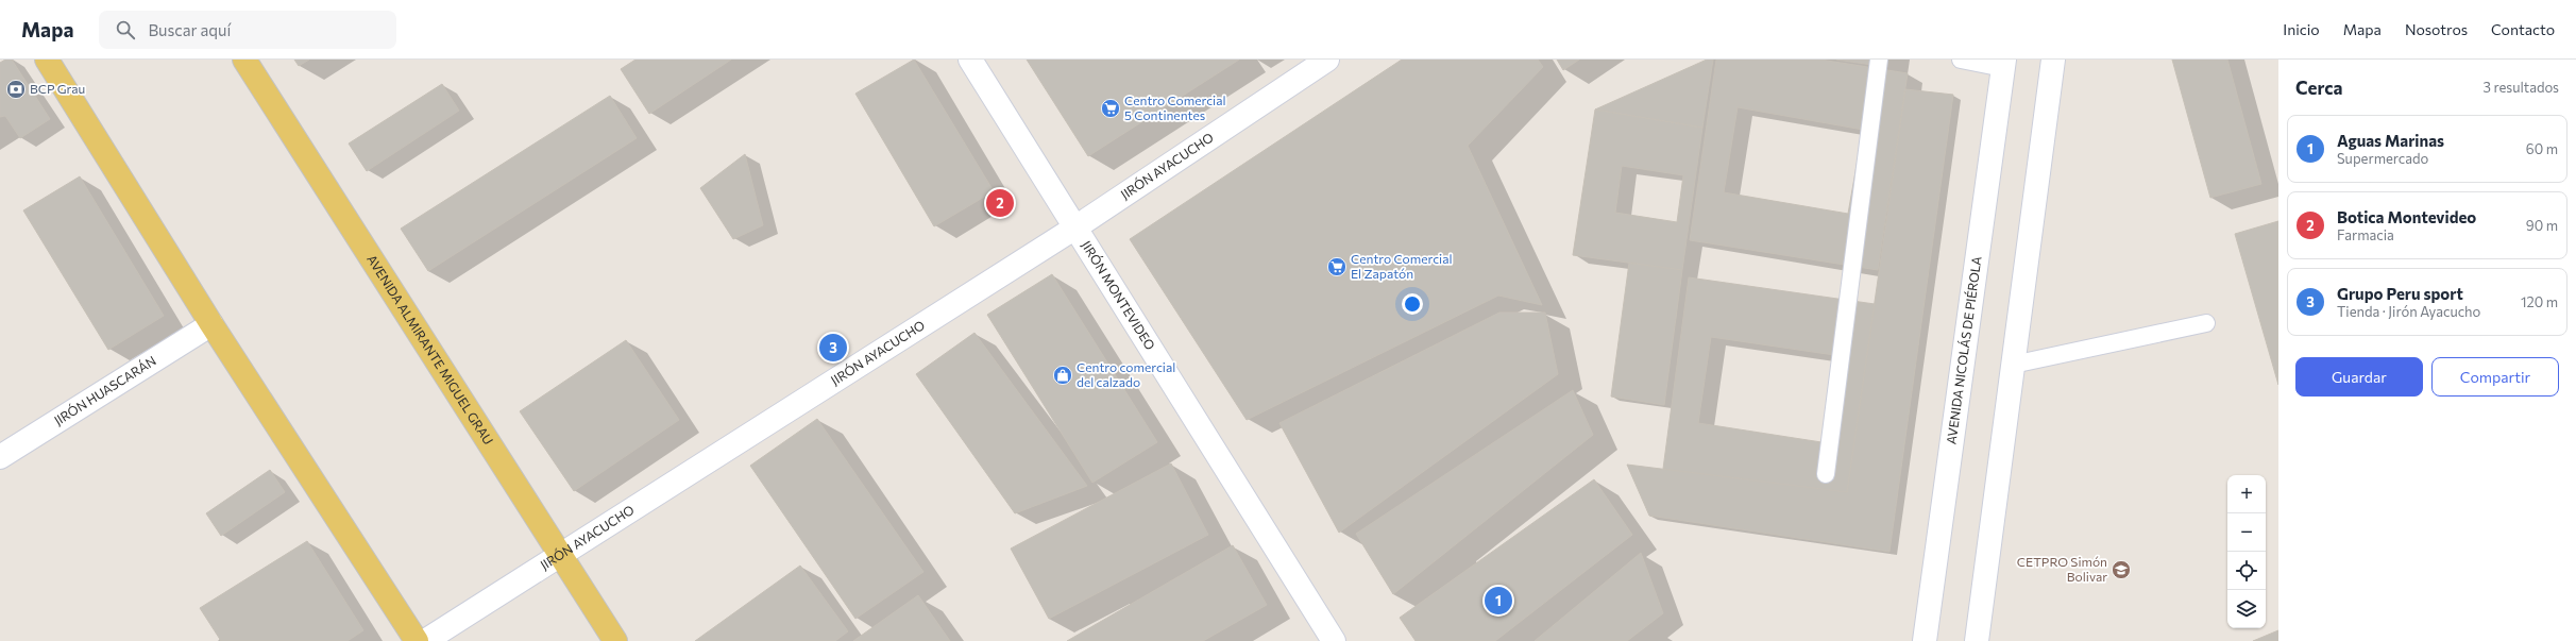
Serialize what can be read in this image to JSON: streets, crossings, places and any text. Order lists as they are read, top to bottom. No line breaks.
{"streets":{"main road":["AVENIDA ALMIRANTE MIGUEL GRAU"],"street":["JIRÓN AYACUCHO","JIRÓN MONTEVIDEO","AVENIDA NICOLÁS DE PIÉROLA","JIRÓN HUASCARÁN"]},"crossings":[["JIRÓN AYACUCHO","JIRÓN MONTEVIDEO"],["JIRÓN AYACUCHO","AVENIDA ALMIRANTE MIGUEL GRAU"]],"places":{"bank":["BCP Grau"],"supermarket":["Centro Comercial 5 Continentes","Centro Comercial El Zapatón"],"shop":["Centro comercial del calzado"],"school or university":["CETPRO Simón Bolivar"]},"page":{"header":"Mapa","search":"Buscar aquí","nav":["Inicio","Mapa","Nosotros","Contacto"],"heading":["Cerca","3 resultados"],"list":[{"mark":"1","name":"Aguas Marinas","note":"Supermercado","value":"60 m"},{"mark":"2","name":"Botica Montevideo","note":"Farmacia","value":"90 m"},{"mark":"3","name":"Grupo Peru sport","note":"Tienda · Jirón Ayacucho","value":"120 m"}],"pins":["2","3","1"],"buttons":["Guardar","Compartir"],"map_buttons":["+","−"]}}
